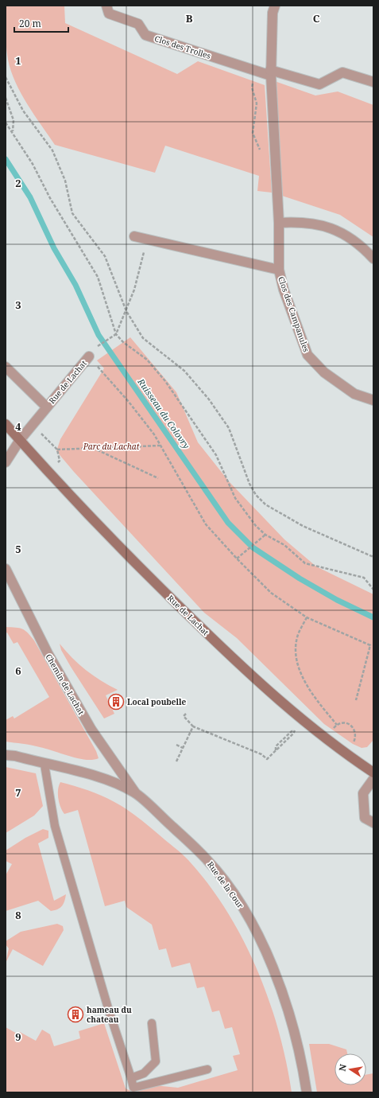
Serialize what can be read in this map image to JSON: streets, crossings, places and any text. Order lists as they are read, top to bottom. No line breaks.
{"streets":{"main road":["Rue de Lachat"],"street":["Clos des Trolles","Clos des Campanules","Chemin de Lachat","Rue de la Cour"]},"crossings":[["Chemin de Lachat","Rue de la Cour"]],"water":["Ruisseau du Colovry"],"parks":["Parc du Lachat"],"places":{"building":["Local poubelle","hameau du chateau"]},"scale_bar":"20 m","north":"left","grid":{"columns":["B","C"],"rows":["1","2","3","4","5","6","7","8","9"]}}
